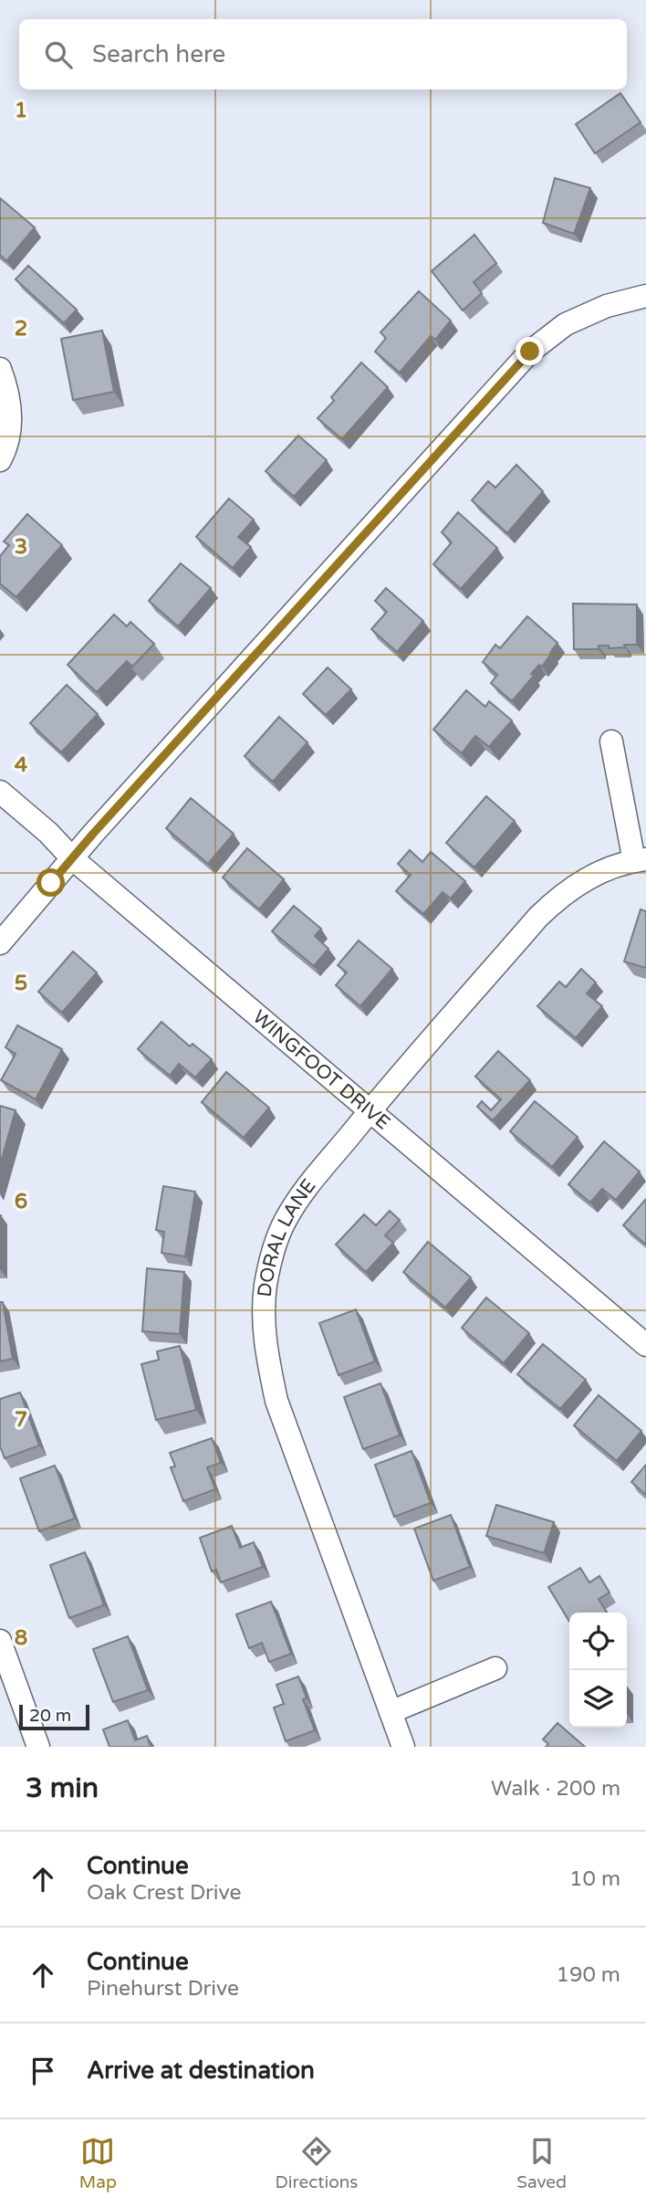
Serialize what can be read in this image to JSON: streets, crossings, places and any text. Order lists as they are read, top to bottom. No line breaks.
{"streets":{"street":["WINGFOOT DRIVE","DORAL LANE"]},"crossings":[["WINGFOOT DRIVE","DORAL LANE"]],"scale_bar":"20 m","page":{"search":"Search here","scale":"20 m","heading":["3 min","Walk · 200 m"],"list":[["Continue","Oak Crest Drive","10 m"],["Continue","Pinehurst Drive","190 m"],"Arrive at destination"],"nav":["Map","Directions","Saved"]},"grid":{"rows":["1","2","3","4","5","6","7","8"]}}
